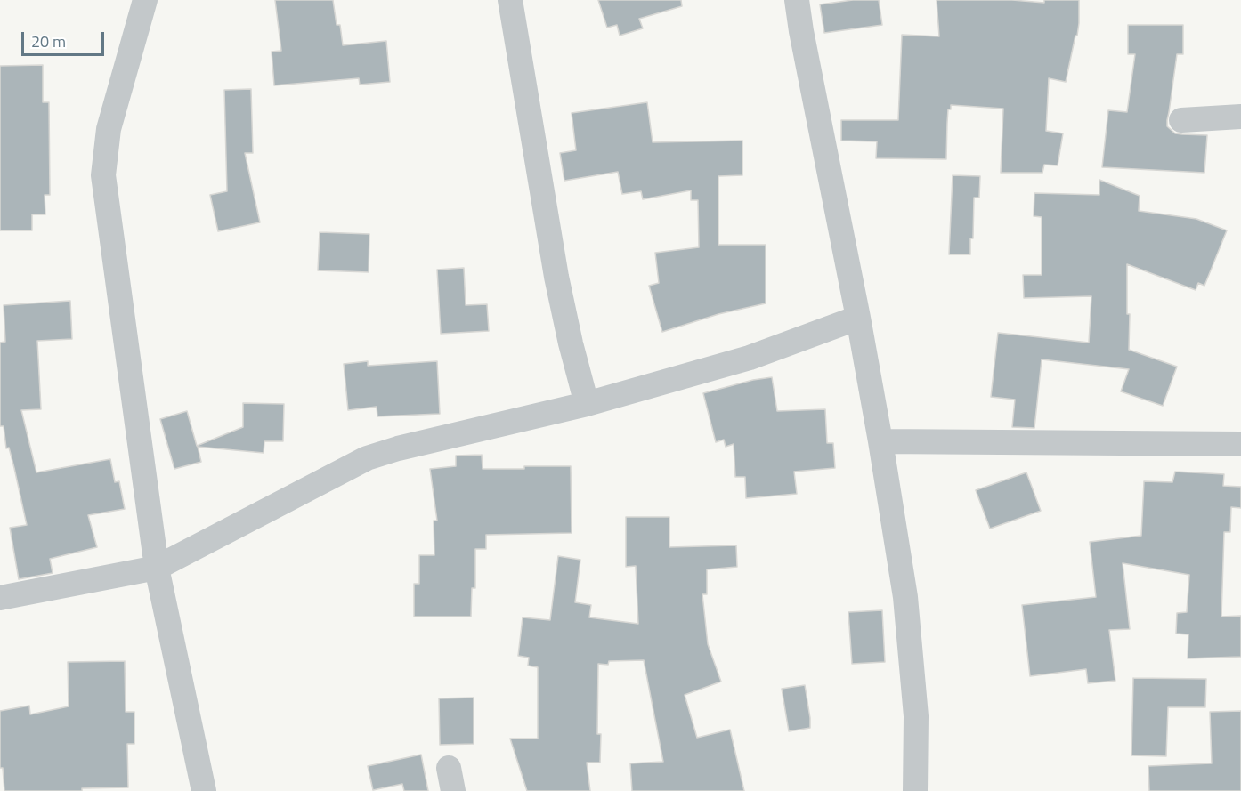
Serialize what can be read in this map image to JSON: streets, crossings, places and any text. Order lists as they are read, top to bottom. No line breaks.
{"scale_bar":"20 m"}
